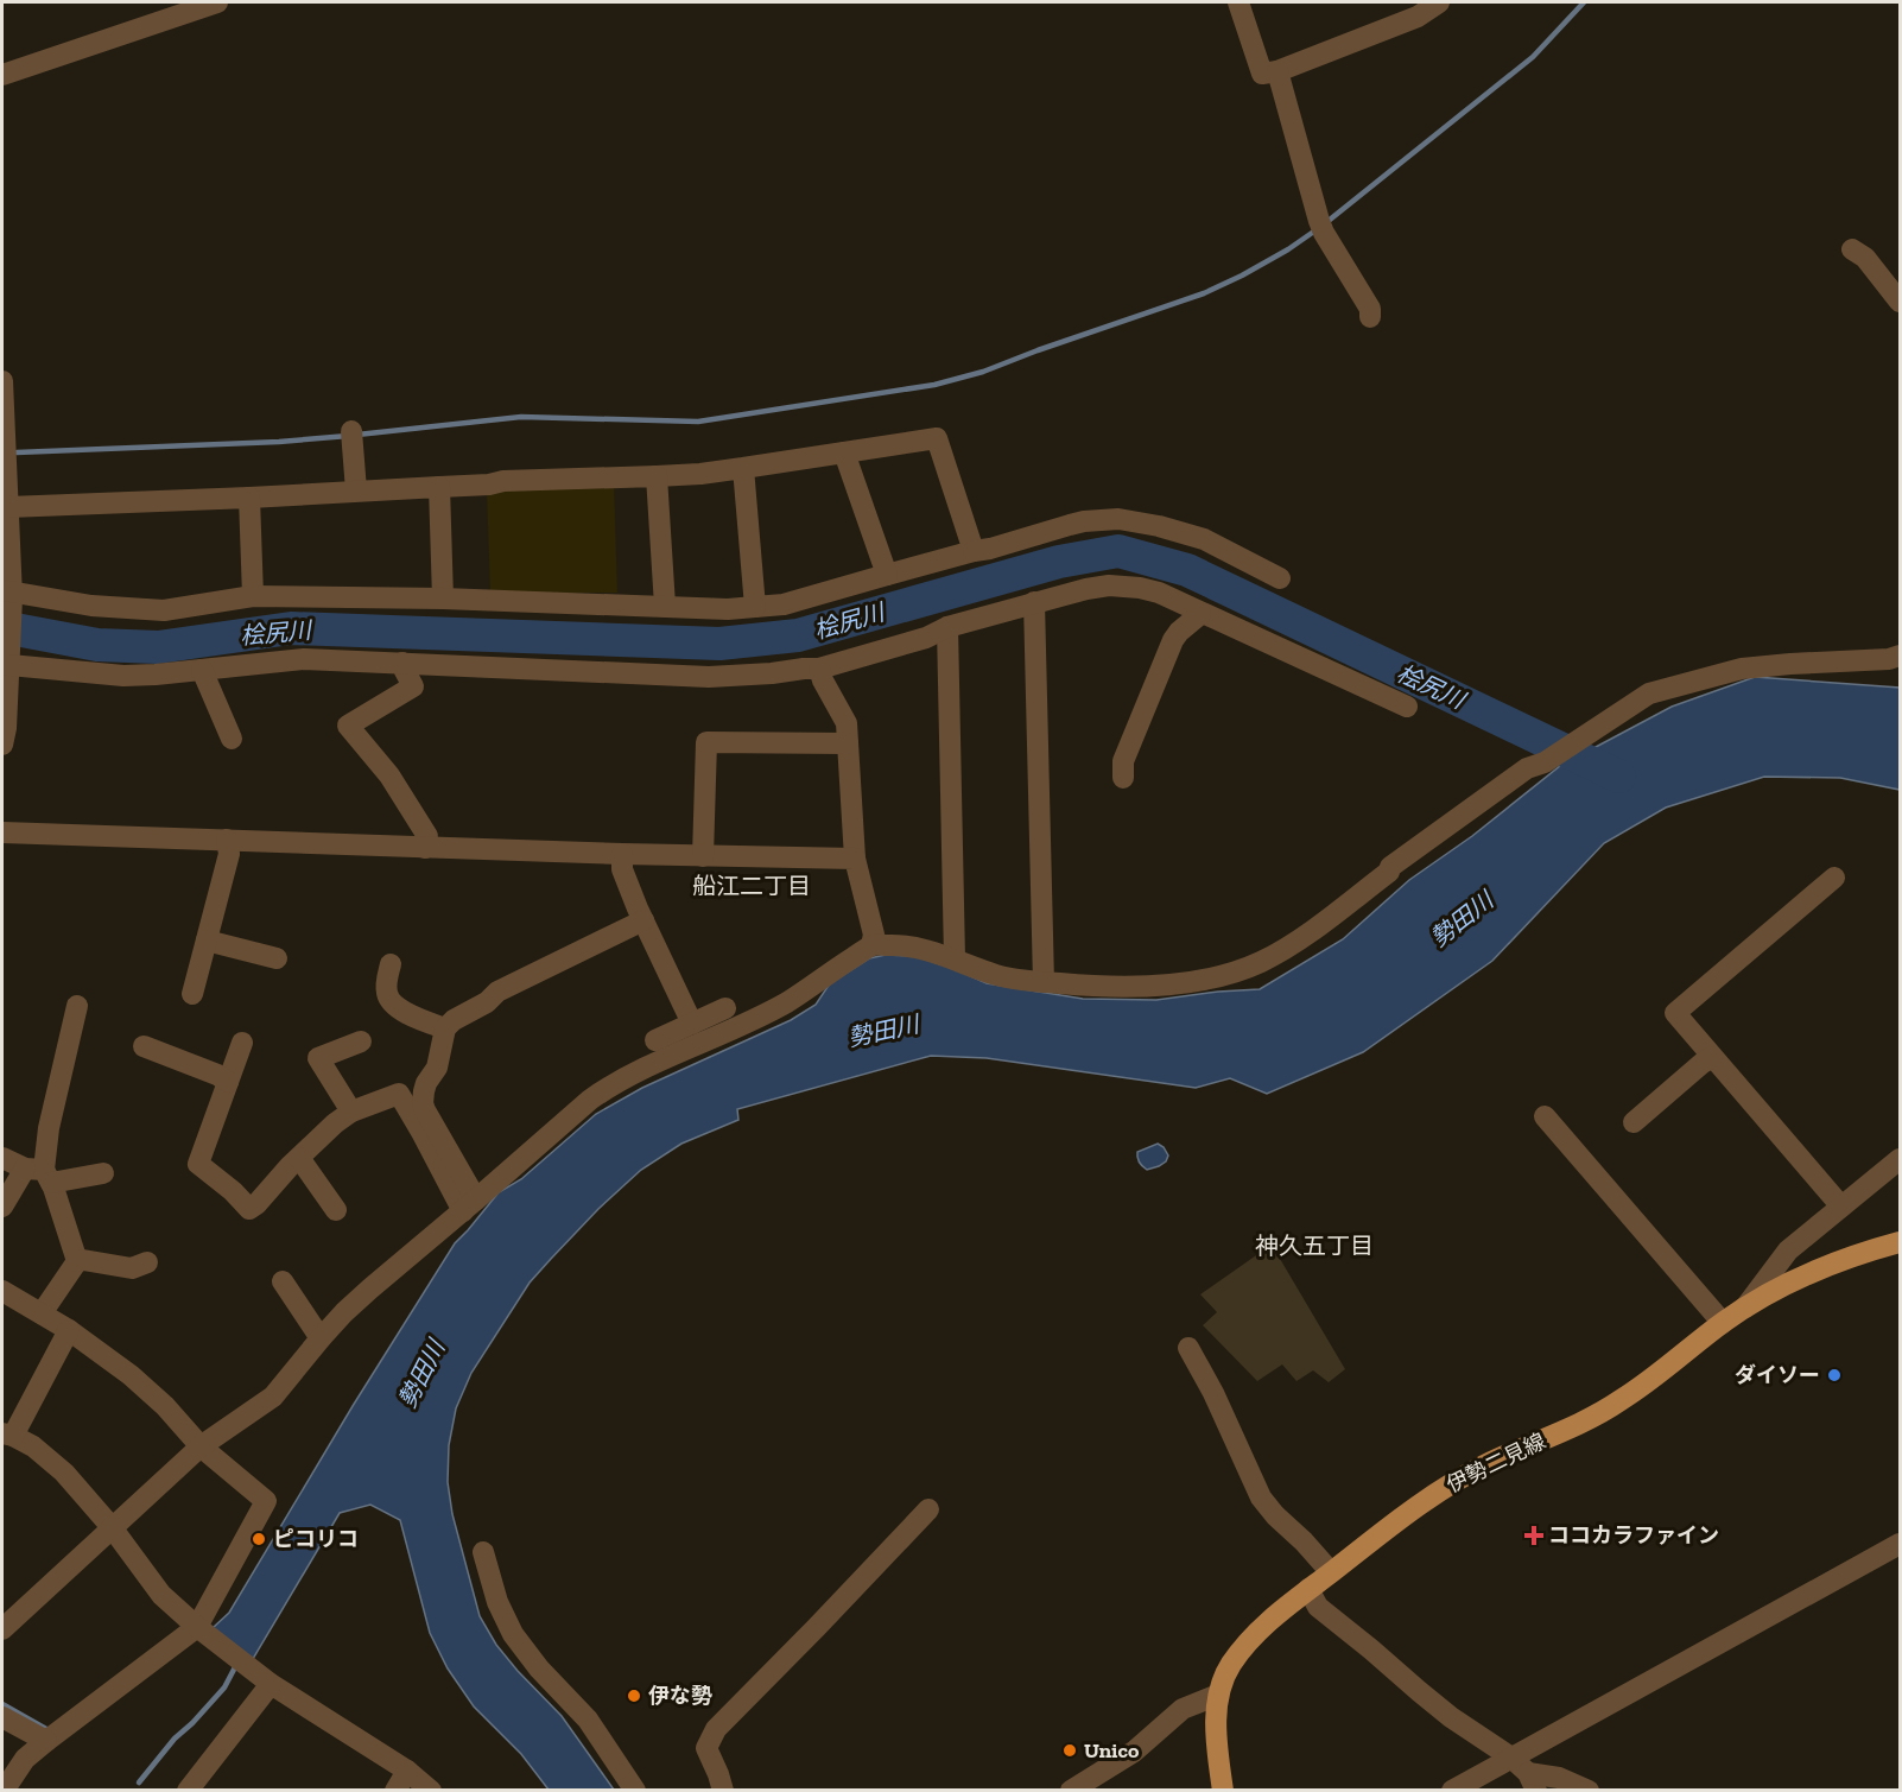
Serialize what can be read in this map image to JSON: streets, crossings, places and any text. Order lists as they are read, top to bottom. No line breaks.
{"streets":{"main road":["伊勢二見線"]},"districts":["船江二丁目","神久五丁目"],"water":["桧尻川","勢田川"],"places":{"other":["ダイソー","ピコリコ","伊な勢","Unico"],"health":["ココカラファイン"]}}
